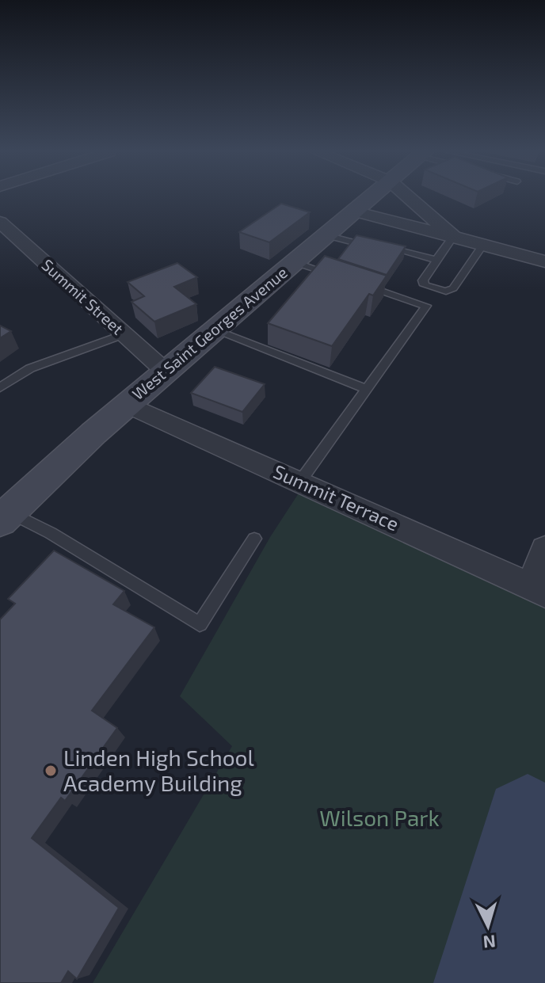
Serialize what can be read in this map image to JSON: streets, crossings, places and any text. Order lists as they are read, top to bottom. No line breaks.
{"streets":{"main road":["West Saint Georges Avenue"],"street":["Summit Street","Summit Terrace"]},"crossings":[["Summit Street","West Saint Georges Avenue"],["West Saint Georges Avenue","Summit Terrace"]],"parks":["Wilson Park"],"places":["Linden High School Academy Building"],"north":"bottom"}
